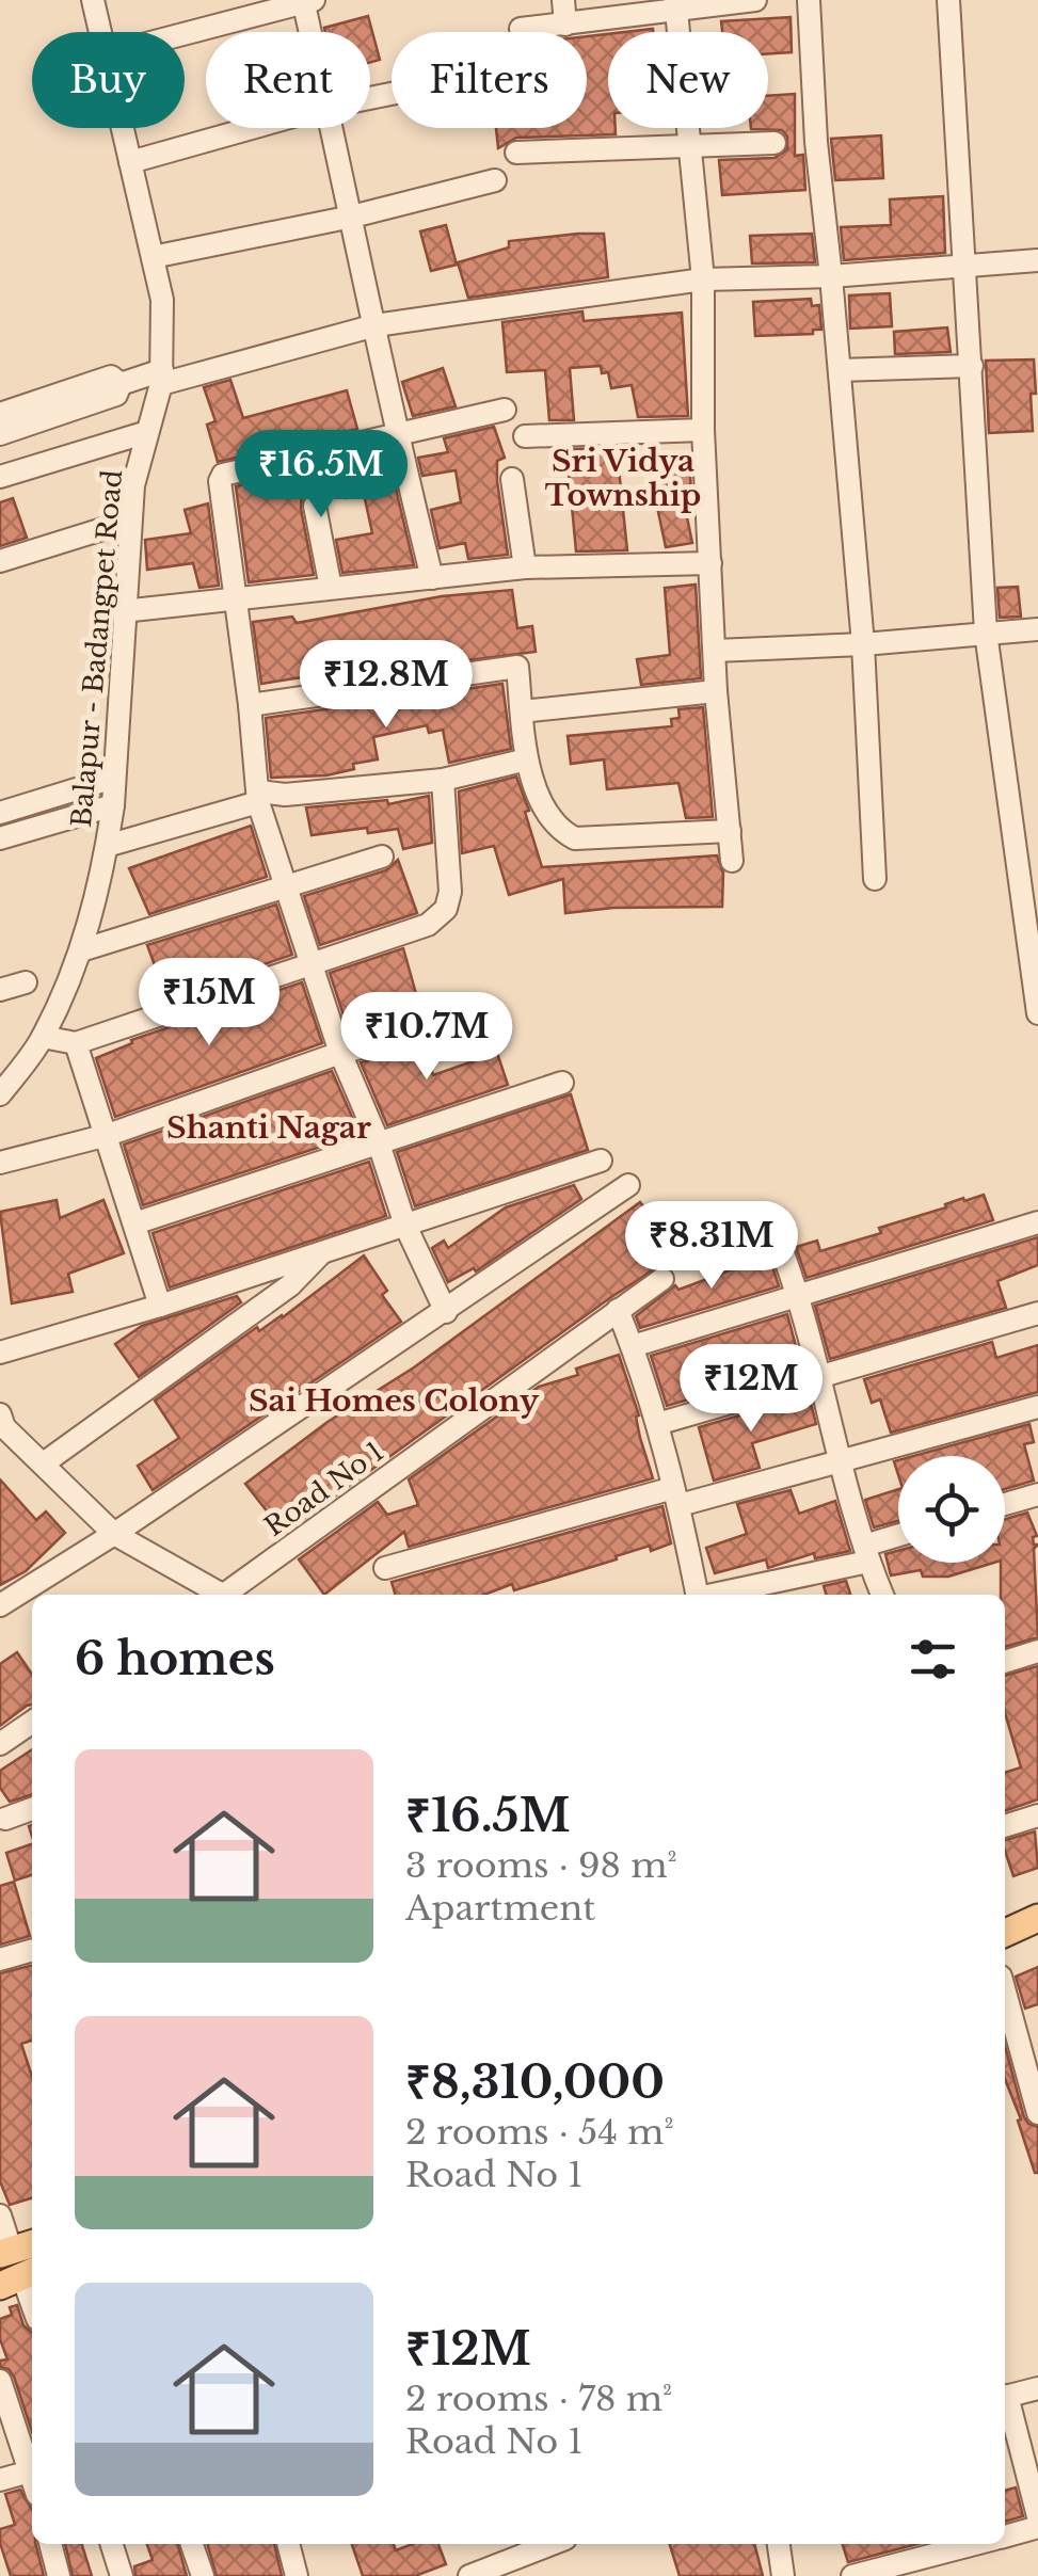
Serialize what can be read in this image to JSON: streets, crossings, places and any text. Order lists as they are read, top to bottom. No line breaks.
{"streets":{"street":["Balapur - Badangpet Road","Road No 1"]},"districts":["Sri Vidya Township","Shanti Nagar","Sai Homes Colony"],"page":{"chip":["Buy","Rent","Filters","New"],"price":["₹16.5M","₹12.8M","₹15M","₹10.7M","₹8.31M","₹12M"],"heading":"6 homes","list":[{"name":"₹16.5M","note":"3 rooms · 98 m² · Apartment"},{"name":"₹8,310,000","note":"2 rooms · 54 m² · Road No 1"},{"name":"₹12M","note":"2 rooms · 78 m² · Road No 1"}]}}
